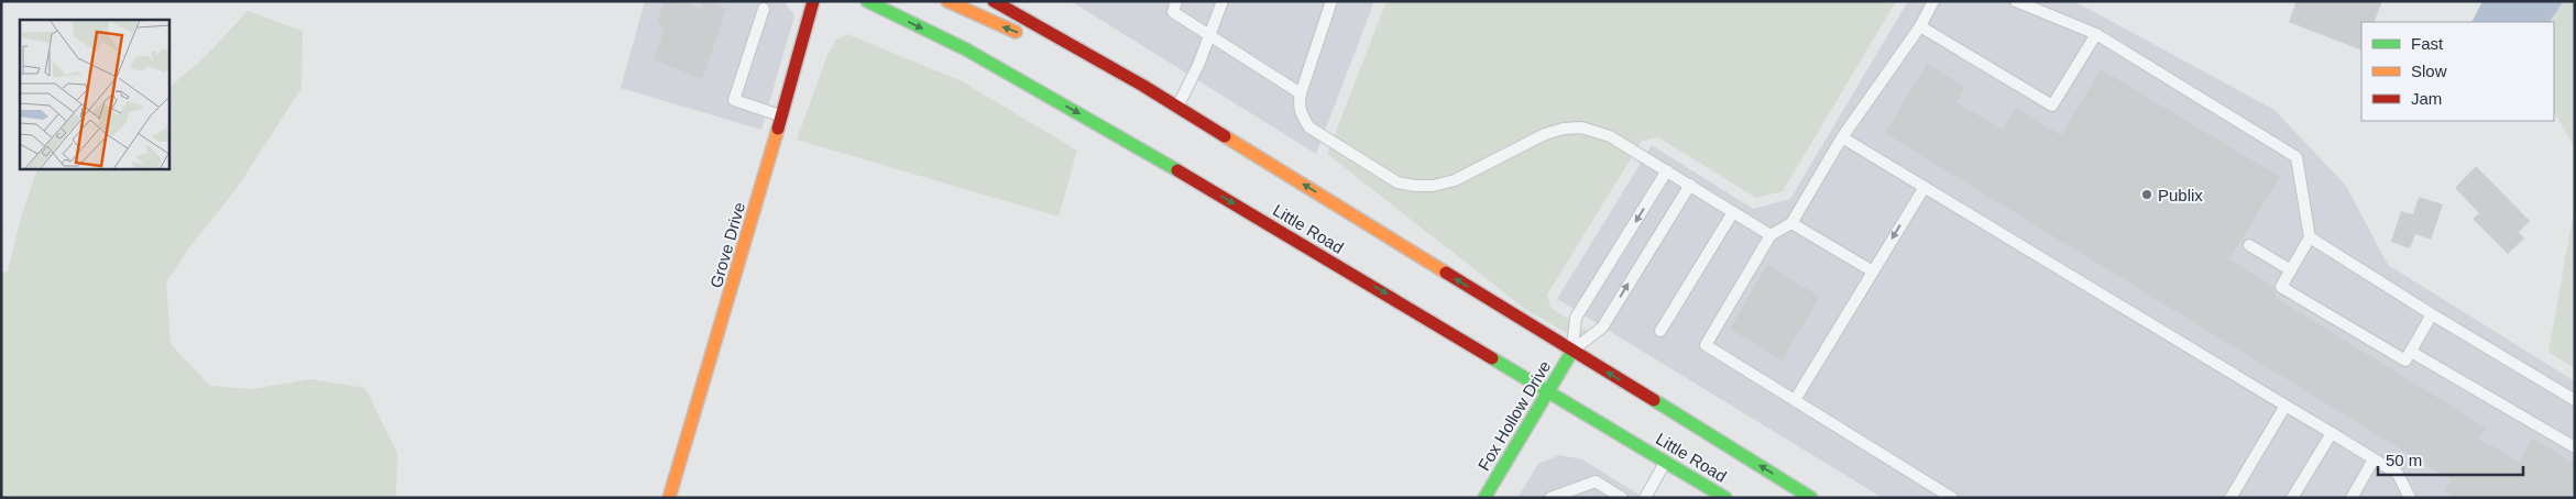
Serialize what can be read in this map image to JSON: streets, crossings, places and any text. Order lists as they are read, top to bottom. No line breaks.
{"streets":{"main road":["Little Road","Grove Drive","Fox Hollow Drive"]},"crossings":[["Little Road","Fox Hollow Drive"]],"places":["Publix"],"legend":["Fast","Slow","Jam"],"scale_bar":"50 m"}
